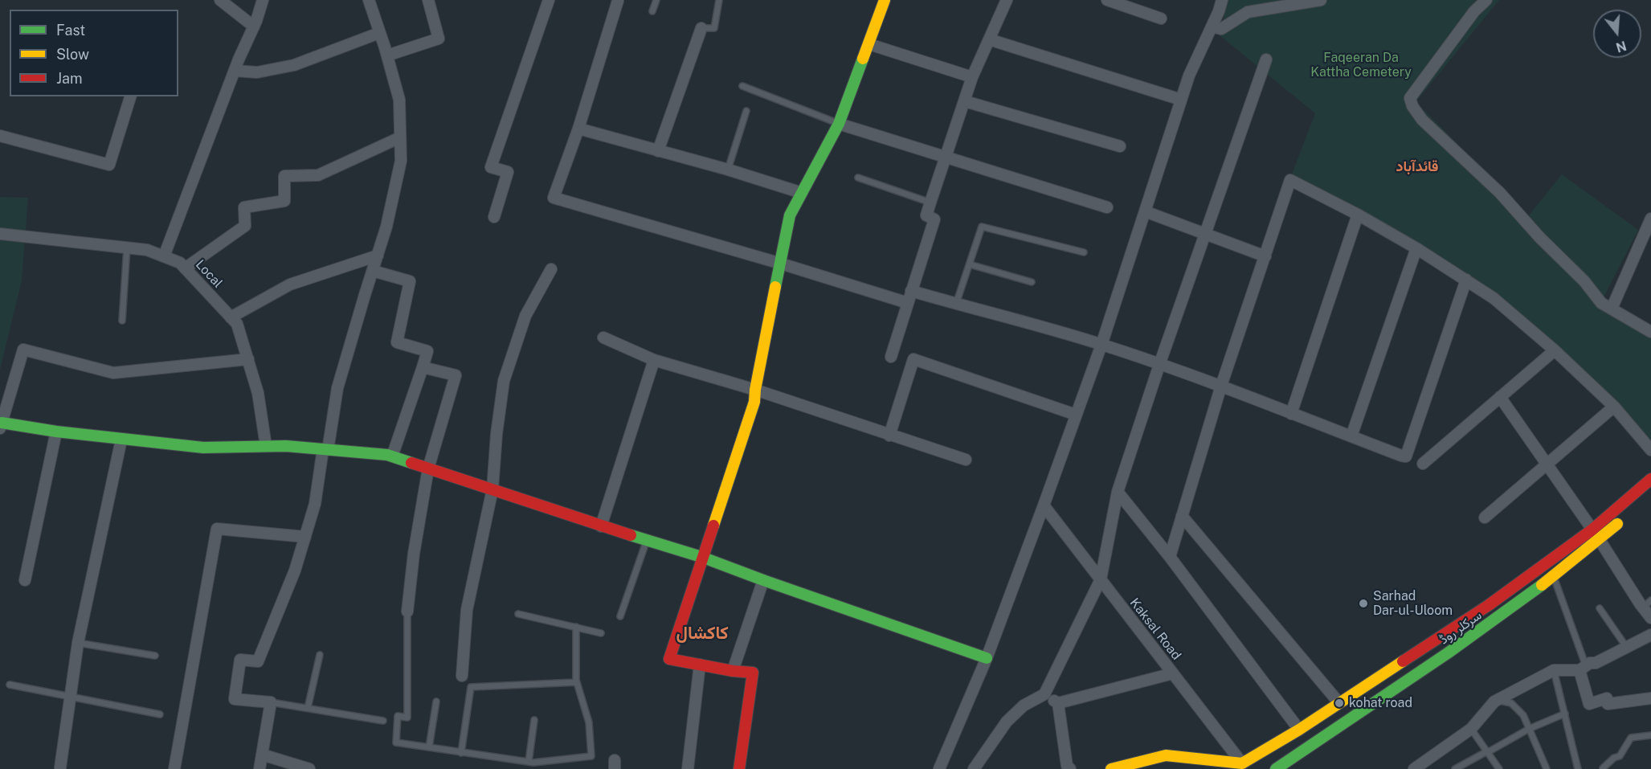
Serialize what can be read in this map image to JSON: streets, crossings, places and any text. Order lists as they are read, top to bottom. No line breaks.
{"streets":{"street":["Local","سرکلر روڈ","Kaksal Road"]},"districts":["قائدآباد","کاکشال"],"parks":["Faqeeran Da Kattha Cemetery"],"places":["Sarhad Dar-ul-Uloom","kohat road"],"legend":["Fast","Slow","Jam"],"north":"bottom"}
